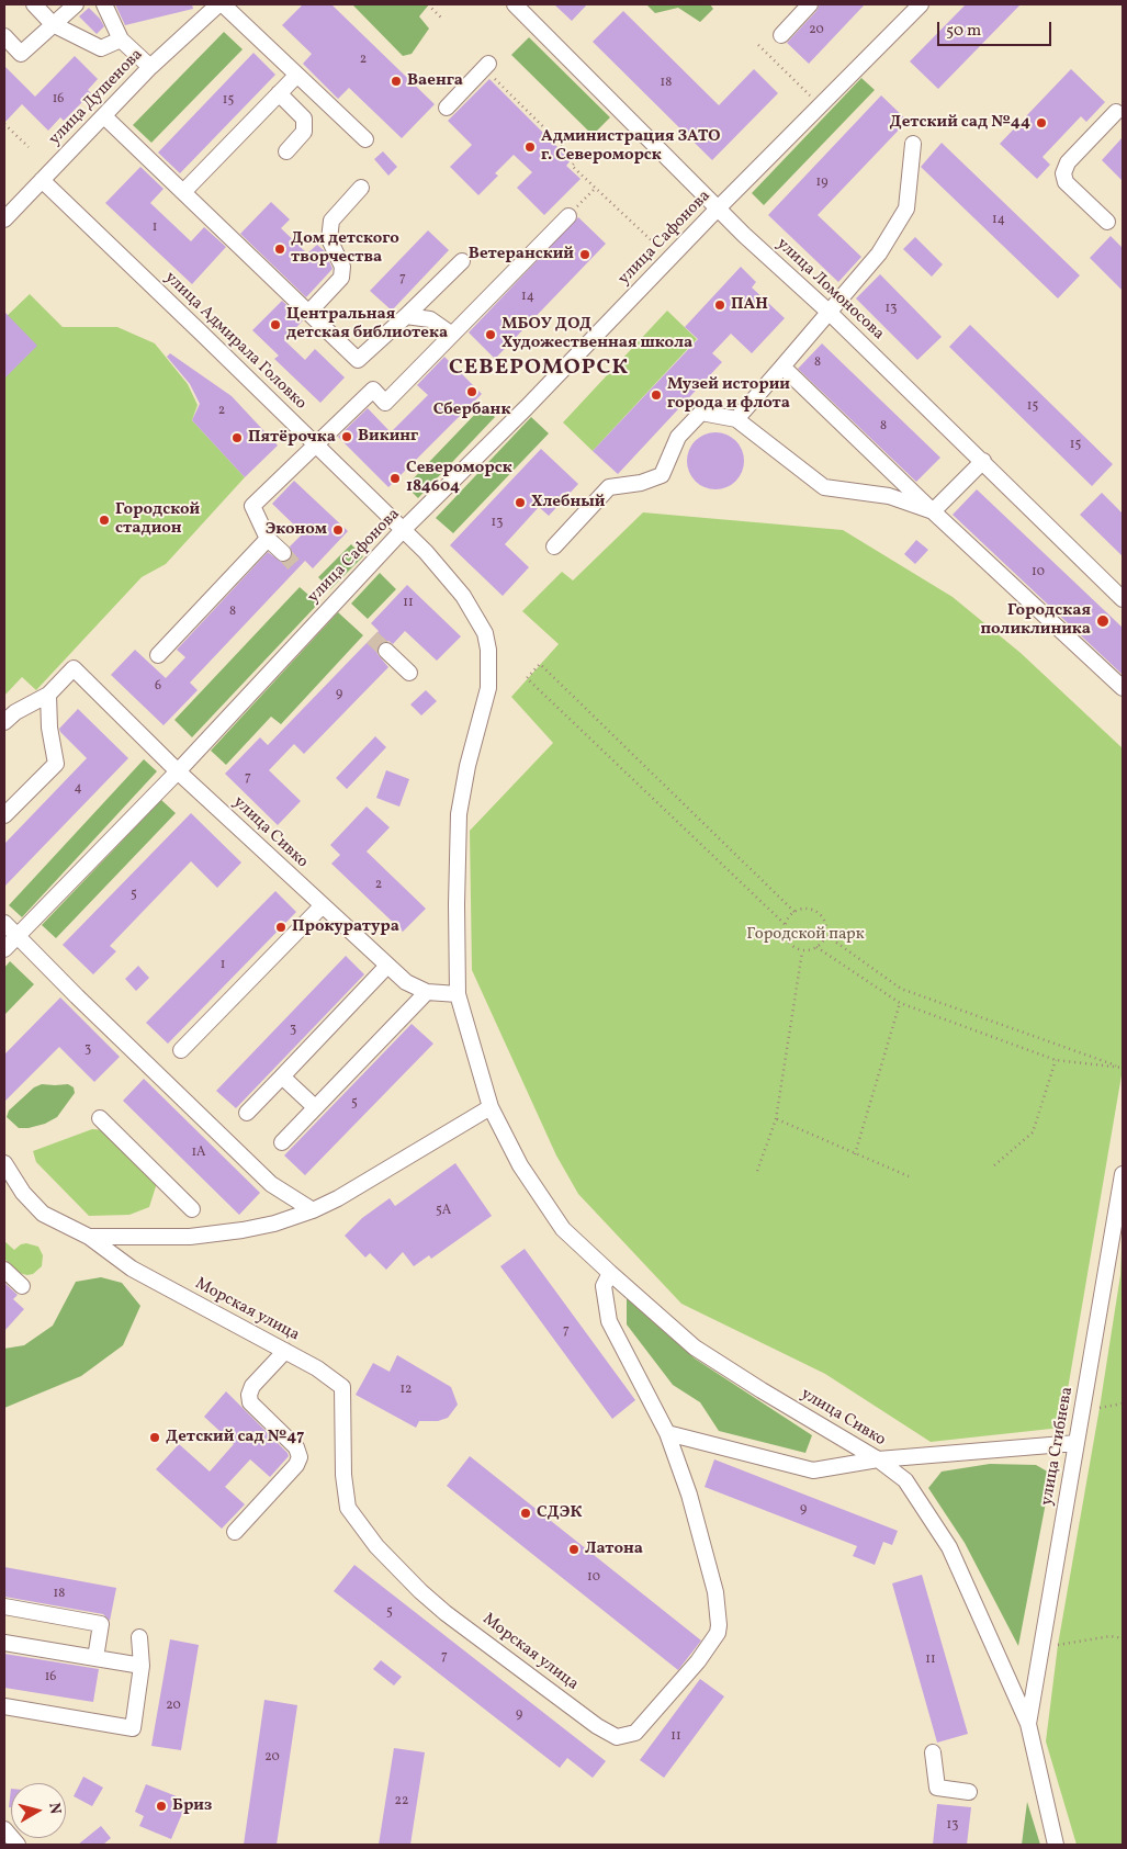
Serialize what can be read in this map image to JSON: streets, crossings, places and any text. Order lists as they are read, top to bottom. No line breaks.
{"streets":{"street":["улица Душенова","улица Сафонова","улица Ломоносова","улица Адмирала Головко","улица Сивко","Морская улица","улица Сгибнева"]},"crossings":[["улица Душенова","улица Адмирала Головко"],["улица Сафонова","улица Ломоносова"],["улица Сафонова","улица Адмирала Головко"],["улица Сафонова","улица Сивко"],["улица Адмирала Головко","улица Сивко"],["улица Сивко","Морская улица"],["улица Сивко","улица Сгибнева"]],"districts":["СЕВЕРОМОРСК"],"parks":["Городской парк"],"places":["Ваенга","Детский сад №44","Администрация ЗАТО г. Североморск","Дом детского творчества","Ветеранский","ПАН","Центральная детская библиотека","МБОУ ДОД Художественная школа","Сбербанк","Музей истории города и флота","Викинг","Пятёрочка","Североморск 184604","Хлебный","Городской стадион","Эконом","Городская поликлиника","Прокуратура","Детский сад №47","СДЭК","Латона","Бриз"],"house_numbers":["20","2","18","16","15","19","14","1","7","14","13","8","15","2","8","15","13","10","11","8","6","9","7","4","2","5","1","3","3","5","1А","5А","7","12","9","10","18","5","7","11","16","20","9","11","20","22","13"],"scale_bar":"50 m","north":"right"}
